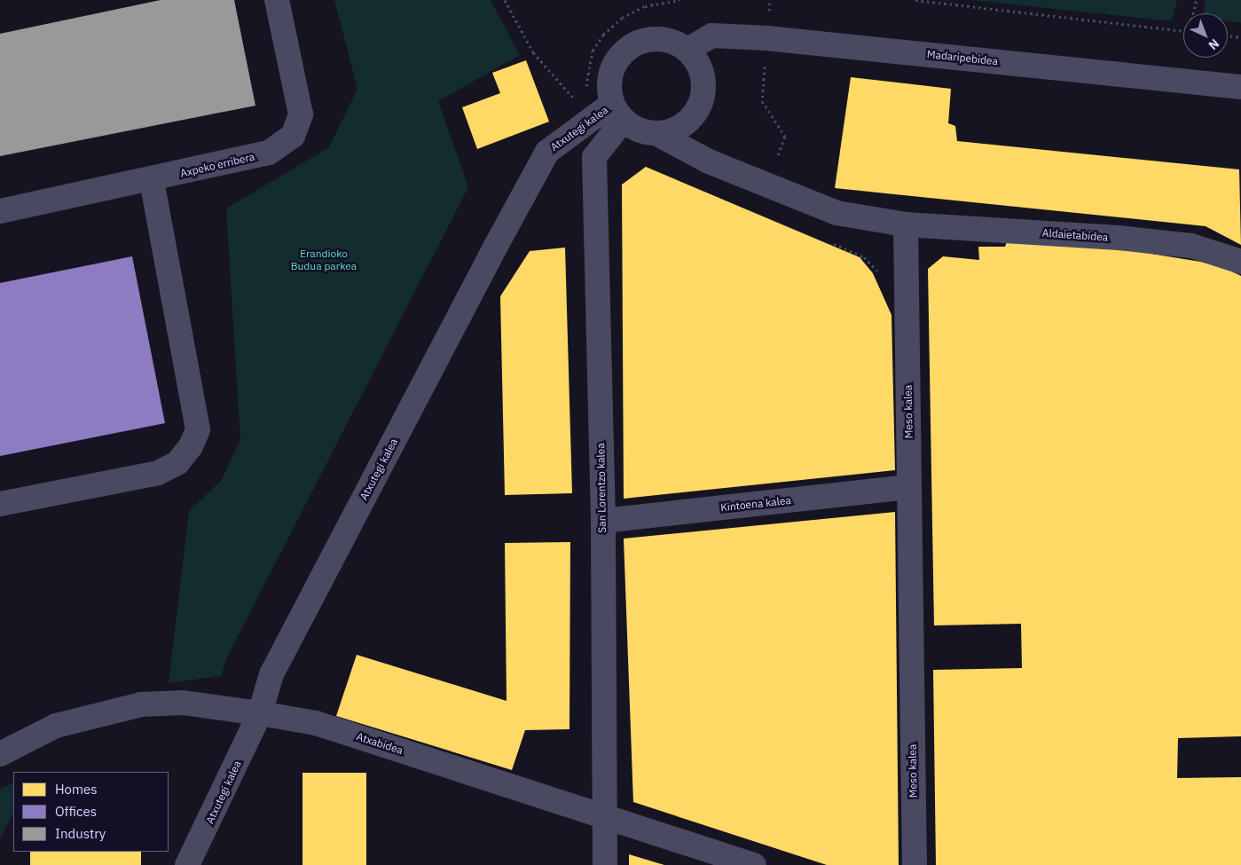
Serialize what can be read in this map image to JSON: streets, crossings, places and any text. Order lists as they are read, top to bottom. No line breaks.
{"streets":{"street":["Madaripebidea","Atxutegi kalea","Axpeko erribera","Aldaietabidea","Meso kalea","San Lorentzo kalea","Kintoena kalea","Atxabidea"]},"crossings":[["Madaripebidea","Atxutegi kalea"],["Madaripebidea","San Lorentzo kalea"],["Atxutegi kalea","San Lorentzo kalea"],["Atxutegi kalea","Atxabidea"],["Aldaietabidea","Meso kalea"],["Meso kalea","Kintoena kalea"],["San Lorentzo kalea","Kintoena kalea"],["San Lorentzo kalea","Atxabidea"]],"parks":["Erandioko Budua parkea"],"legend":["Homes","Offices","Industry"],"north":"bottom right"}
